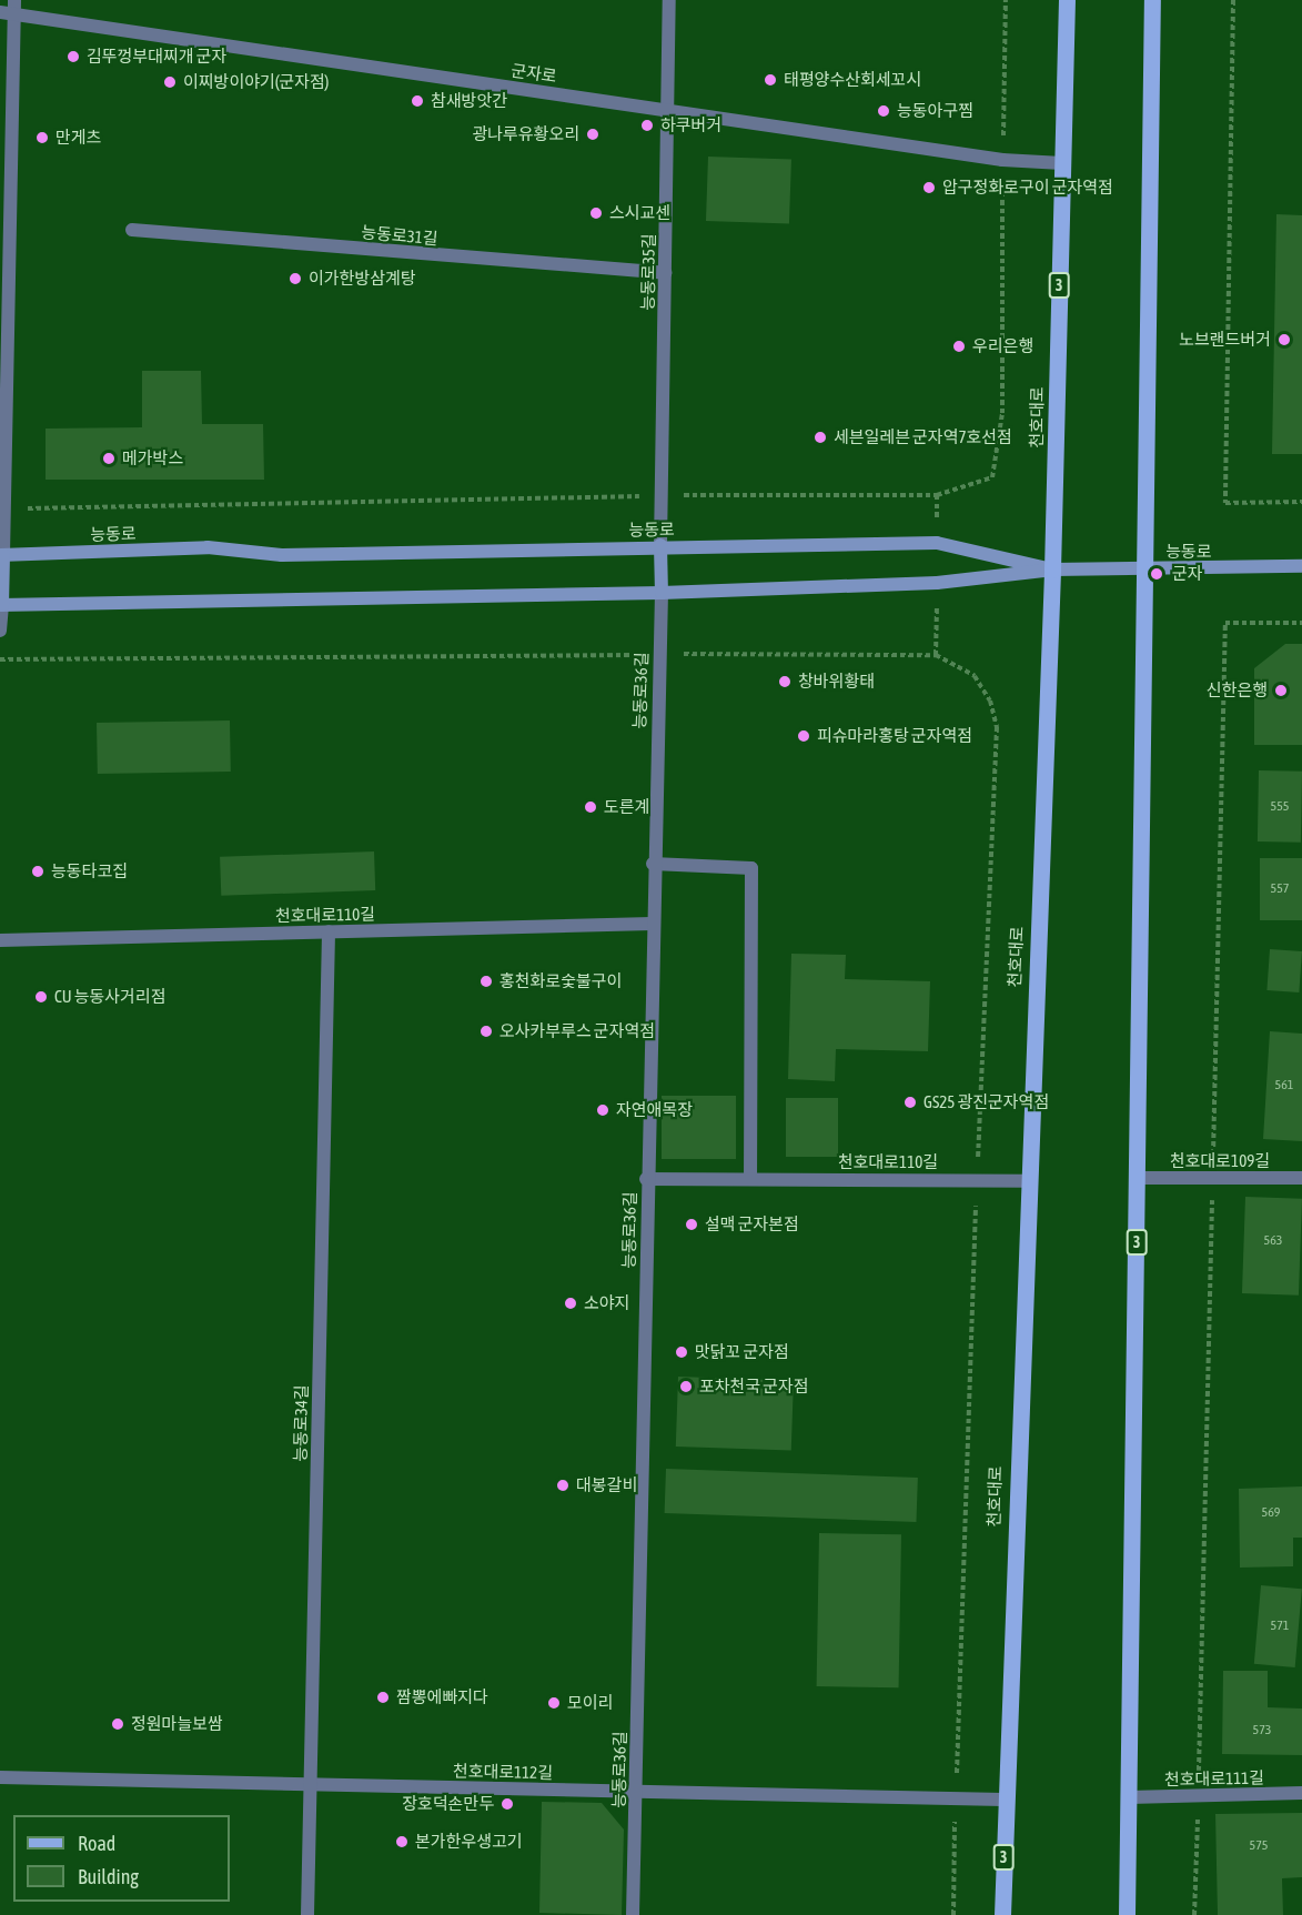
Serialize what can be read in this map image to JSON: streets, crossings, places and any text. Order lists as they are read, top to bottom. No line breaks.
{"streets":{"main road":["3","천호대로","능동로","능동로36길"],"street":["군자로","능동로31길","능동로35길","천호대로110길","천호대로109길","능동로34길","천호대로112길","천호대로111길"]},"crossings":[["군자로","능동로35길"],["군자로","천호대로"],["능동로31길","능동로35길"],["능동로35길","천호대로"],["능동로35길","능동로"],["능동로35길","능동로36길"],["3","능동로"],["3","천호대로109길"],["3","천호대로111길"],["천호대로","능동로"],["천호대로","능동로36길"],["천호대로","천호대로110길"],["천호대로","천호대로112길"],["능동로","능동로36길"],["능동로36길","천호대로110길"],["능동로36길","천호대로112길"],["천호대로110길","능동로34길"],["능동로34길","천호대로112길"]],"places":["김뚜껑부대찌개 군자","태평양수산회세꼬시","이찌방이야기(군자점)","참새방앗간","능동아구찜","하쿠버거","광나루유황오리","만게츠","압구정화로구이 군자역점","스시교센","이가한방삼계탕","노브랜드버거","우리은행","세븐일레븐 군자역7호선점","메가박스","군자","창바위황태","신한은행","피슈마라홍탕 군자역점","도른계","능동타코집","홍천화로숯불구이","CU 능동사거리점","오사카부루스 군자역점","GS25 광진군자역점","자연애목장","설맥 군자본점","소야지","맛닭꼬 군자점","포차천국 군자점","대봉갈비","짬뽕에빠지다","모이리","정원마늘보쌈","장호덕손만두","본가한우생고기"],"house_numbers":["555","557","561","563","569","571","573","575"],"legend":["Road","Building"]}
